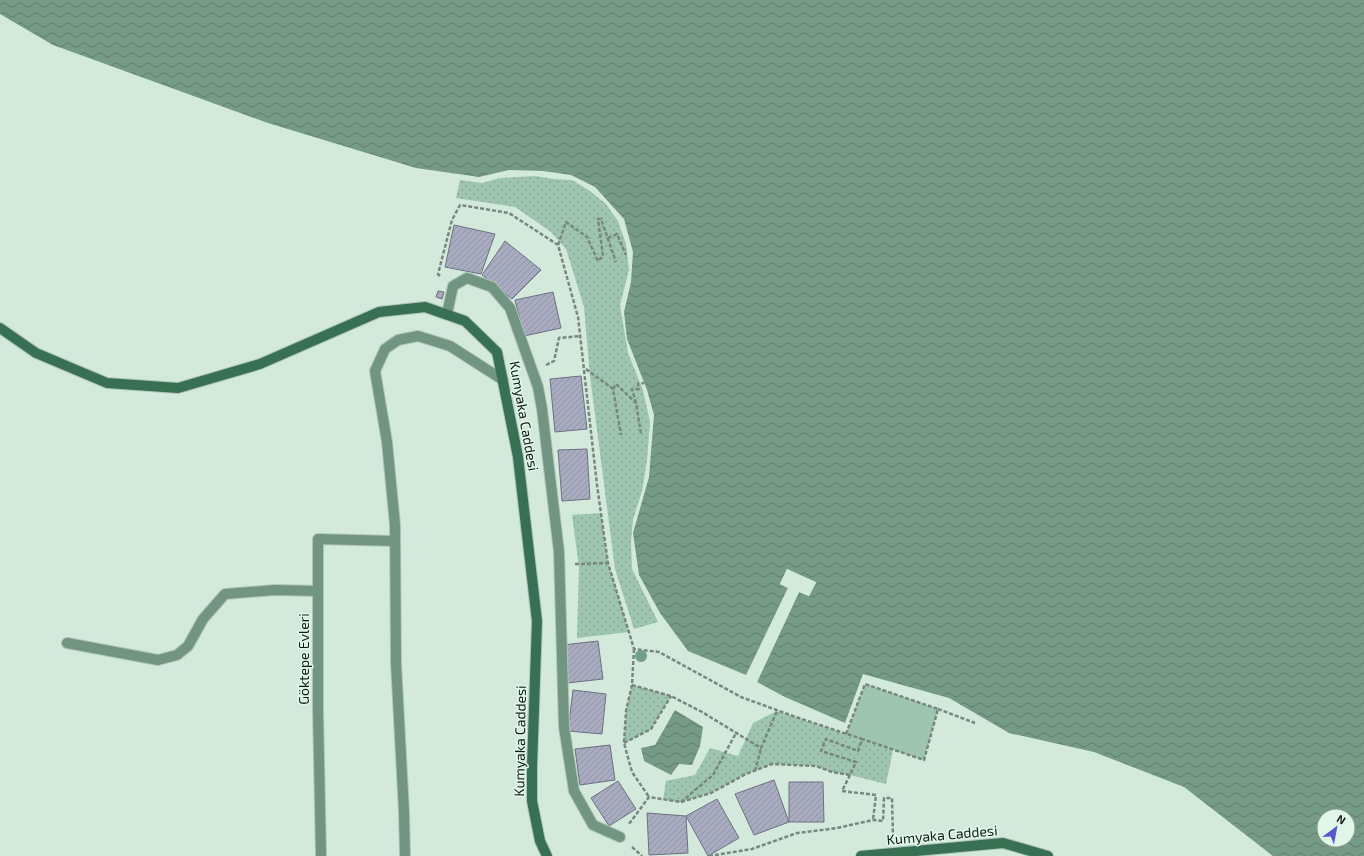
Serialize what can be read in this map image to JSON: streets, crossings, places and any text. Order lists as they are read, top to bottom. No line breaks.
{"streets":{"main road":["Kumyaka Caddesi"],"street":["Göktepe Evleri"]},"north":"top right"}
